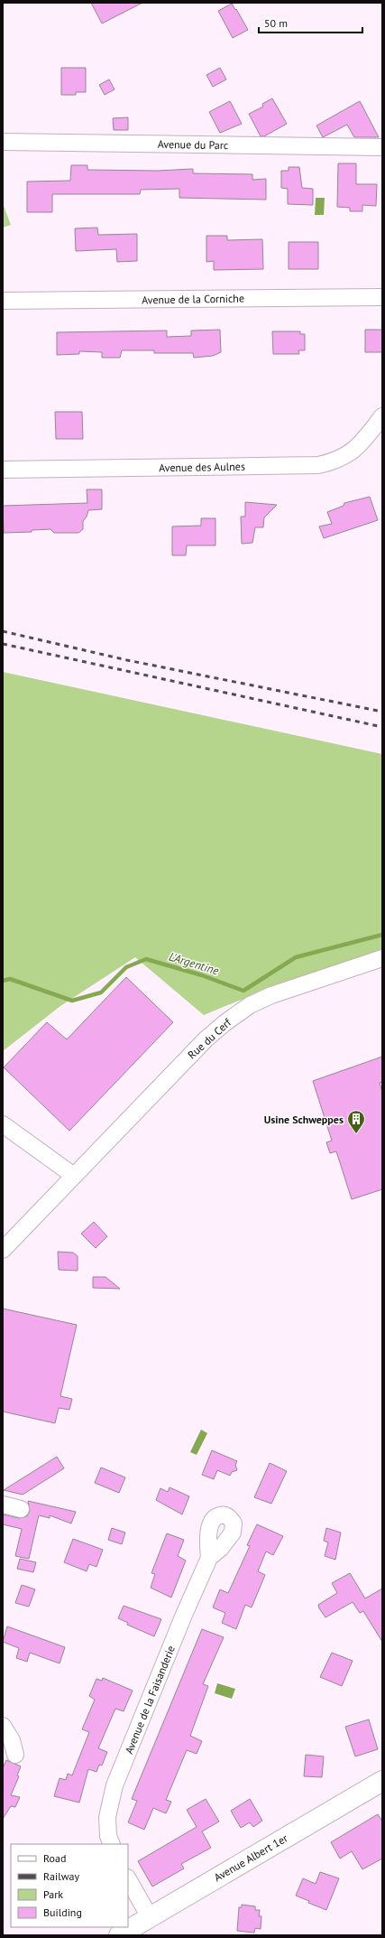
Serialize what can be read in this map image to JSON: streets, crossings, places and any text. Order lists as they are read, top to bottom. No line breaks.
{"streets":{"main road":["Avenue Albert 1er"],"street":["Avenue du Parc","Avenue de la Corniche","Avenue des Aulnes","Rue du Cerf","Avenue de la Faisanderie"]},"water":["L'Argentine"],"places":{"building":["Usine Schweppes"]},"legend":["Road","Railway","Park","Building"],"scale_bar":"50 m"}
